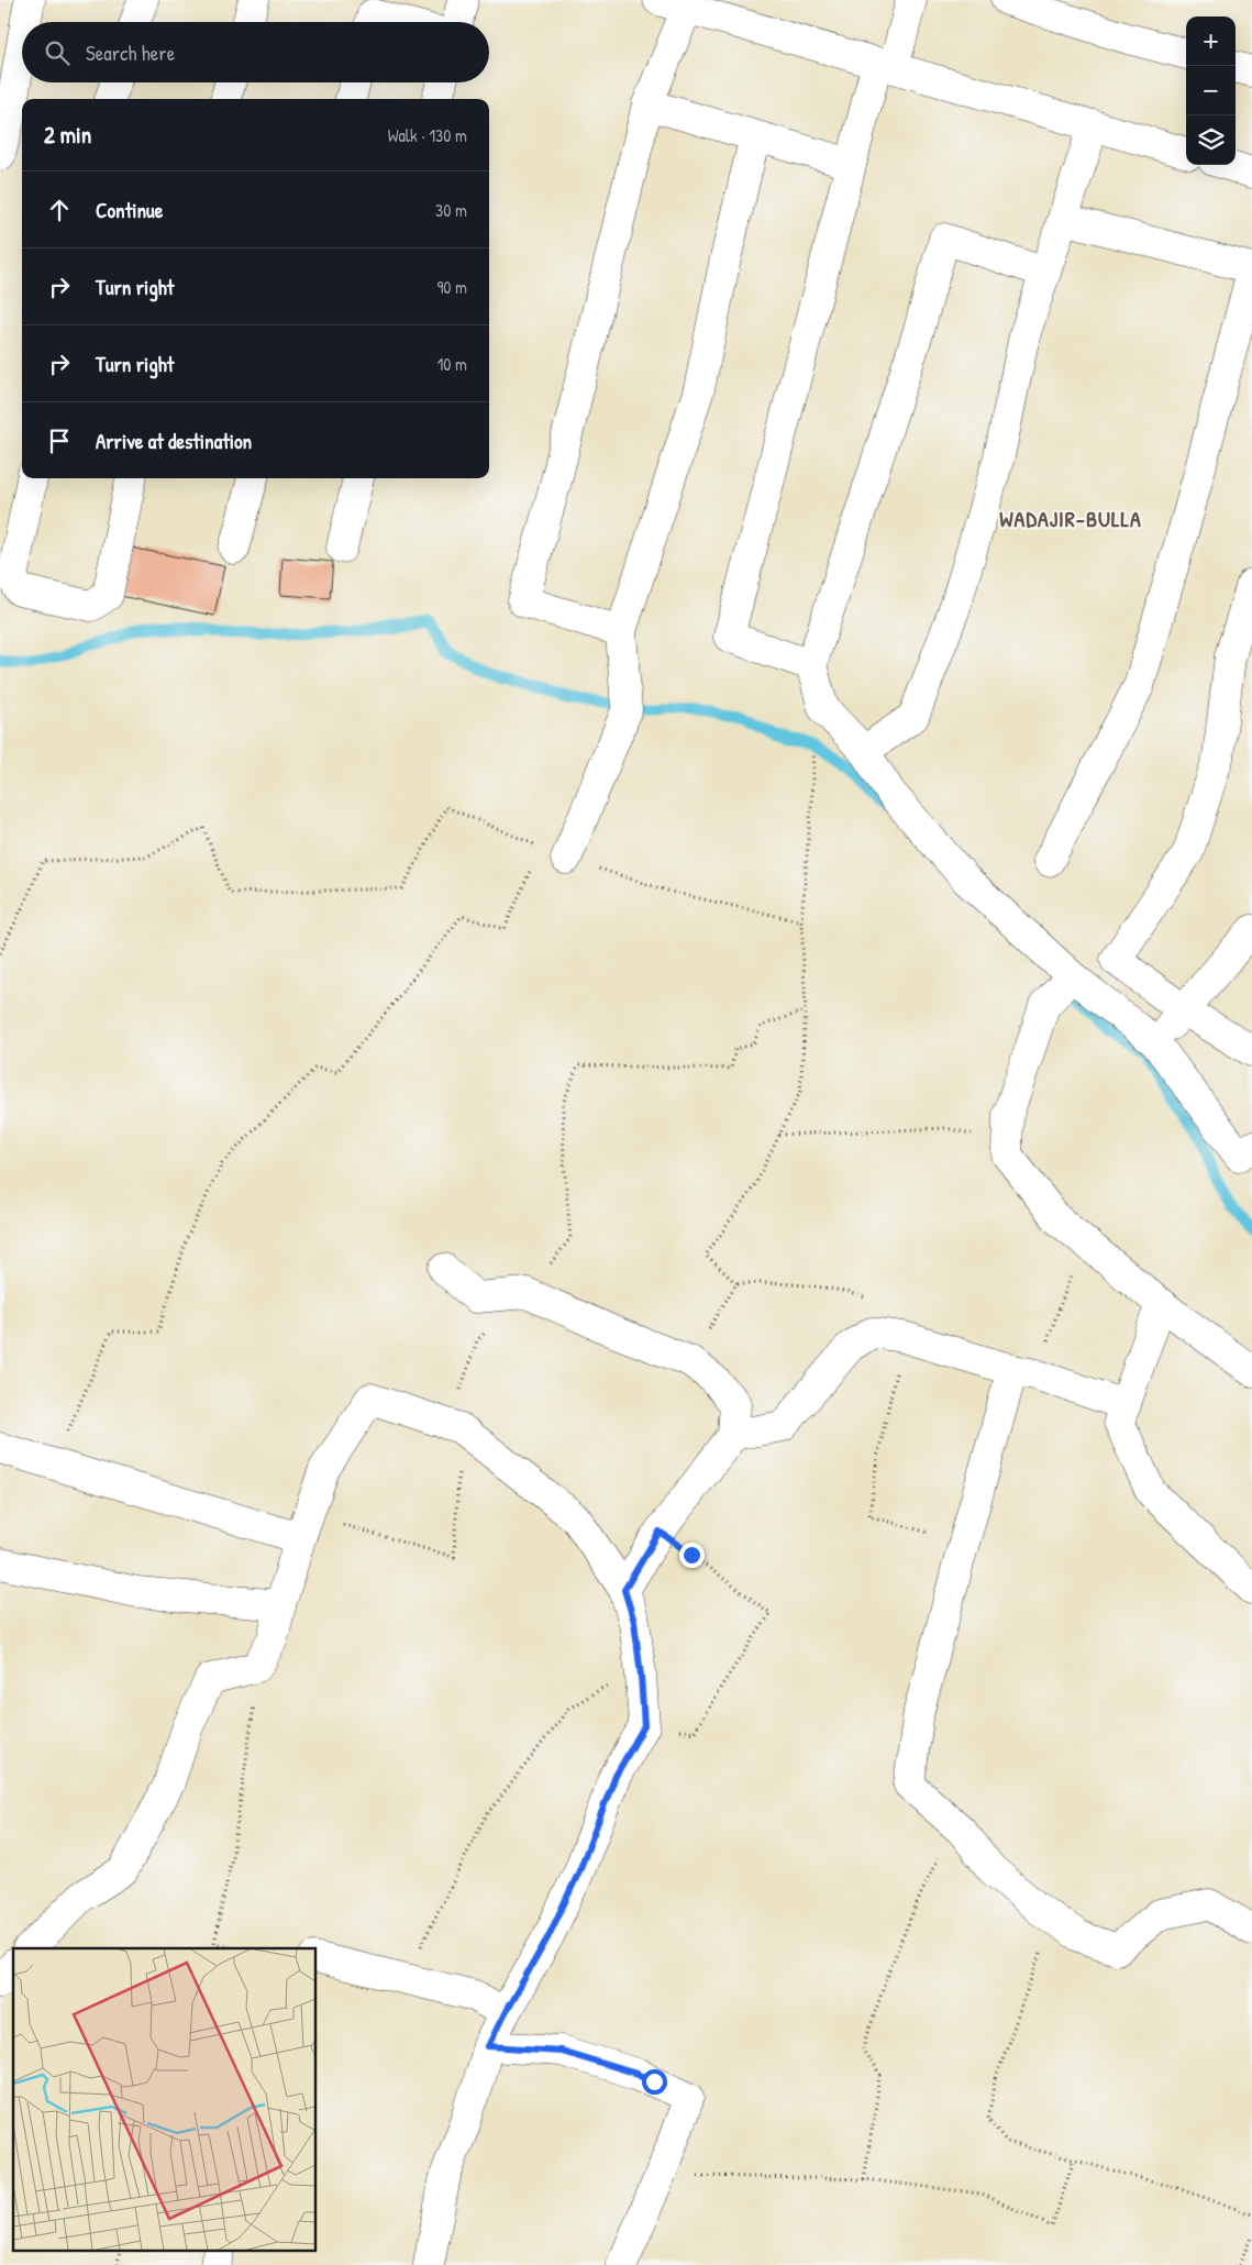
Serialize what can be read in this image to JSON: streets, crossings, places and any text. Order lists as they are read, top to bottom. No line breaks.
{"districts":["WADAJIR-BULLA"],"page":{"map_buttons":["+","−"],"search":"Search here","heading":["2 min","Walk · 130 m"],"list":[["Continue","30 m"],["Turn right","90 m"],["Turn right","10 m"],"Arrive at destination"]}}
